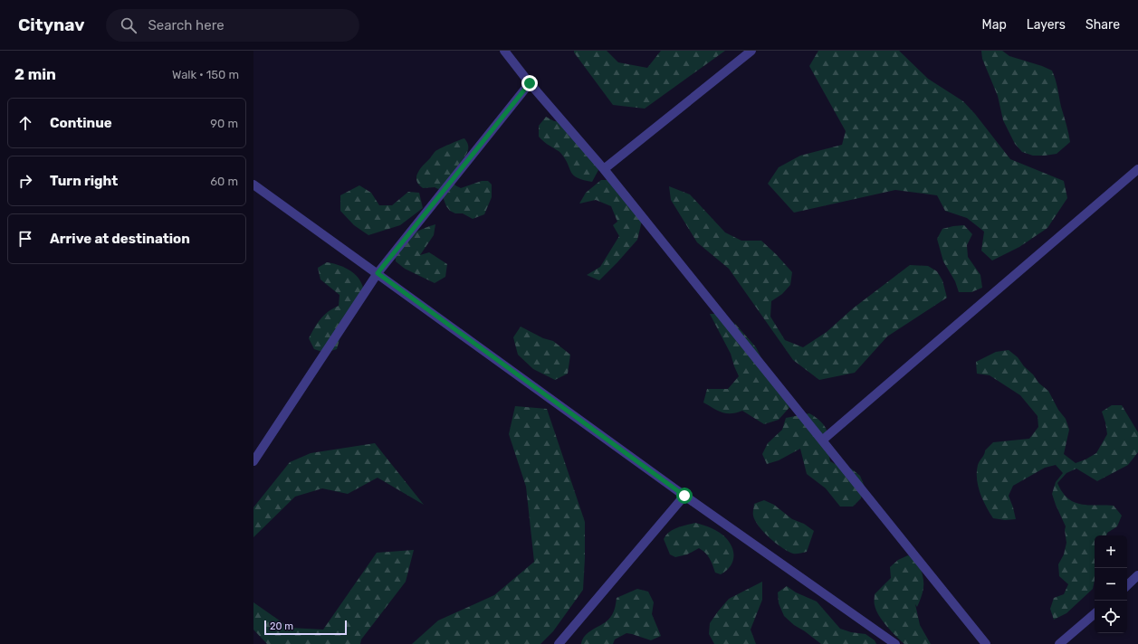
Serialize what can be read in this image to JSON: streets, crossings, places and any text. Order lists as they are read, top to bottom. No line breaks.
{"scale_bar":"20 m","page":{"header":"Citynav","search":"Search here","nav":["Map","Layers","Share"],"heading":["2 min","Walk · 150 m"],"list":[["Continue","90 m"],["Turn right","60 m"],"Arrive at destination"],"map_buttons":["+","−"],"scale":"20 m"}}
